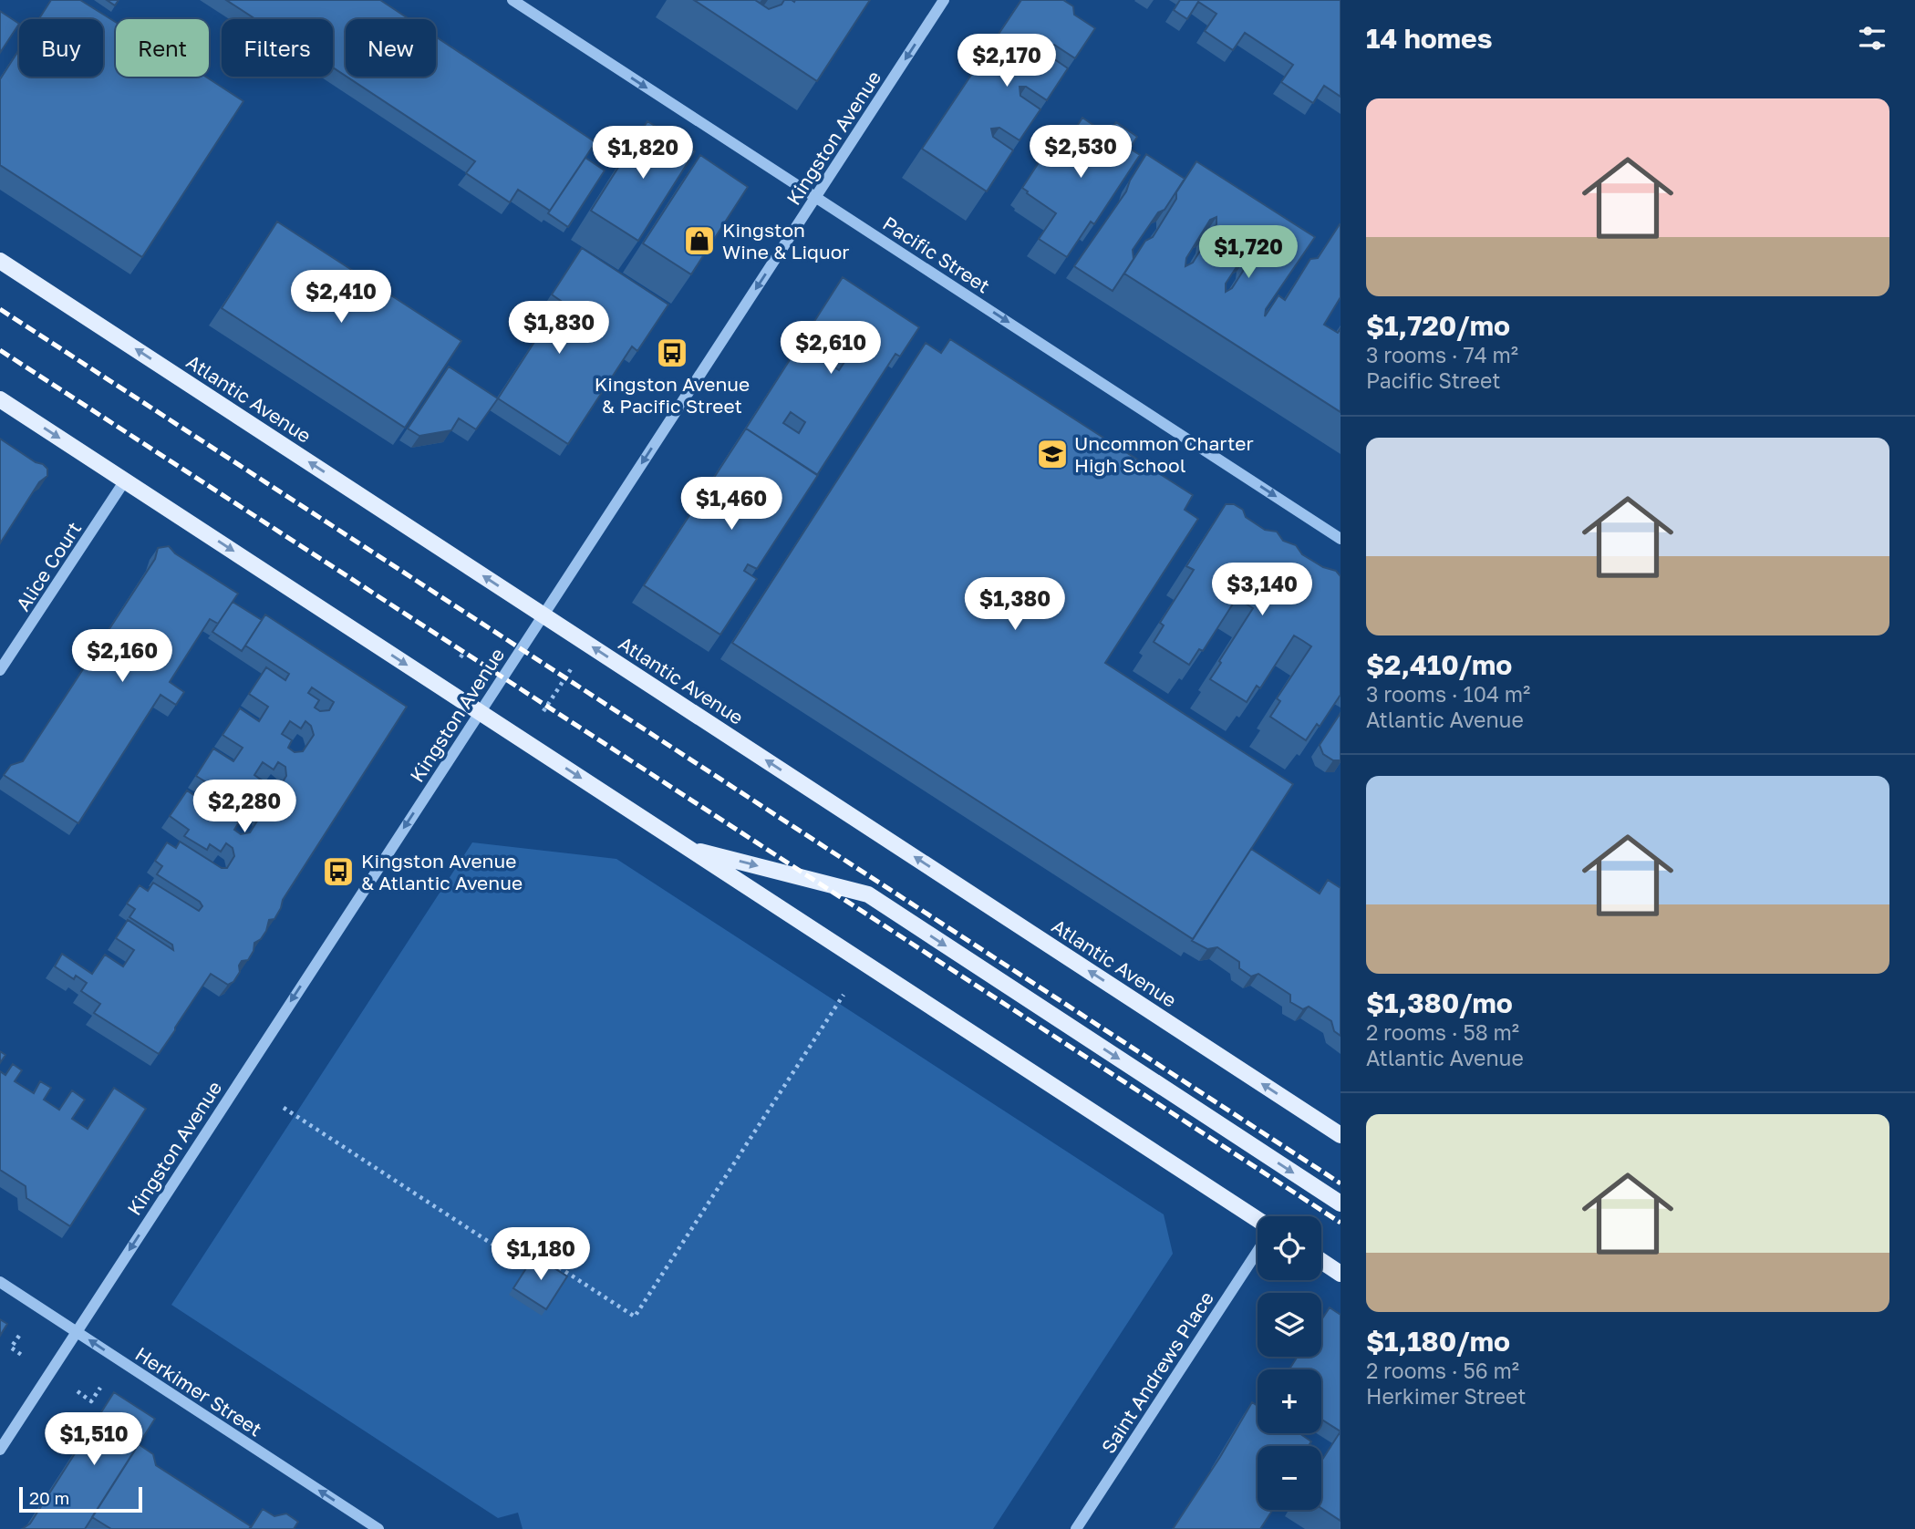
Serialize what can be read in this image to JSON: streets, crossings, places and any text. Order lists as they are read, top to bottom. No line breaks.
{"streets":{"main road":["Atlantic Avenue"],"street":["Kingston Avenue","Pacific Street","Alice Court","Saint Andrews Place","Herkimer Street"]},"crossings":[["Kingston Avenue","Pacific Street"],["Kingston Avenue","Atlantic Avenue"],["Kingston Avenue","Herkimer Street"]],"one_way":["Kingston Avenue","Pacific Street","Herkimer Street"],"places":{"shop":["Kingston Wine & Liquor"],"bus stop":["Kingston Avenue & Pacific Street","Kingston Avenue & Atlantic Avenue"],"school or university":["Uncommon Charter High School"]},"scale_bar":"20 m","page":{"heading":"14 homes","chip":["Buy","Rent","Filters","New"],"price":["$2,170","$2,530","$1,820","$1,720","$2,410","$1,830","$2,610","$1,460","$3,140","$1,380","$2,160","$2,280","$1,180","$1,510"],"list":[{"name":"$1,720/mo","note":"3 rooms · 74 m² · Pacific Street"},{"name":"$2,410/mo","note":"3 rooms · 104 m² · Atlantic Avenue"},{"name":"$1,380/mo","note":"2 rooms · 58 m² · Atlantic Avenue"},{"name":"$1,180/mo","note":"2 rooms · 56 m² · Herkimer Street"}],"map_buttons":["+","−"],"scale":"20 m"}}
